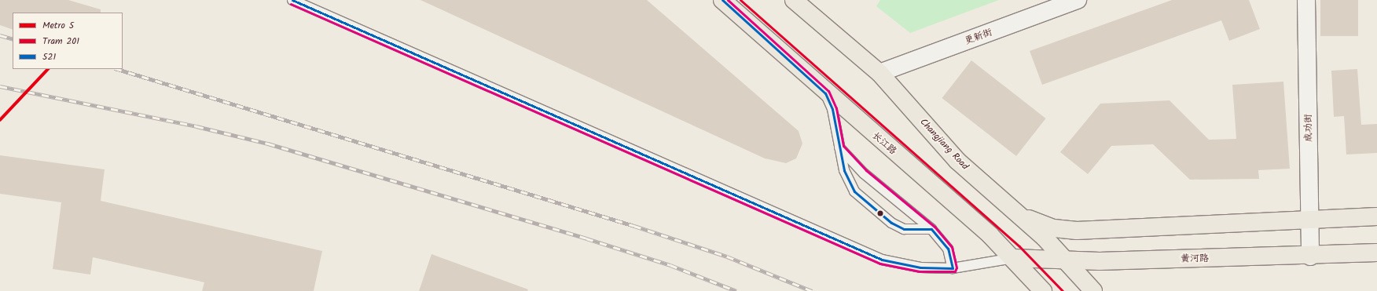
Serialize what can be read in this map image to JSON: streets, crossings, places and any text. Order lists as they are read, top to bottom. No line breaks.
{"streets":{"main road":["长江路","Changjiang Road","黄河路"],"street":["更新街","成功街"]},"crossings":[["更新街","Changjiang Road"],["成功街","黄河路"],["长江路","黄河路"],["Changjiang Road","黄河路"]],"lines":["tram line 201","transit line 521","metro line 5"],"legend":["Metro 5","Tram 201","521"]}
